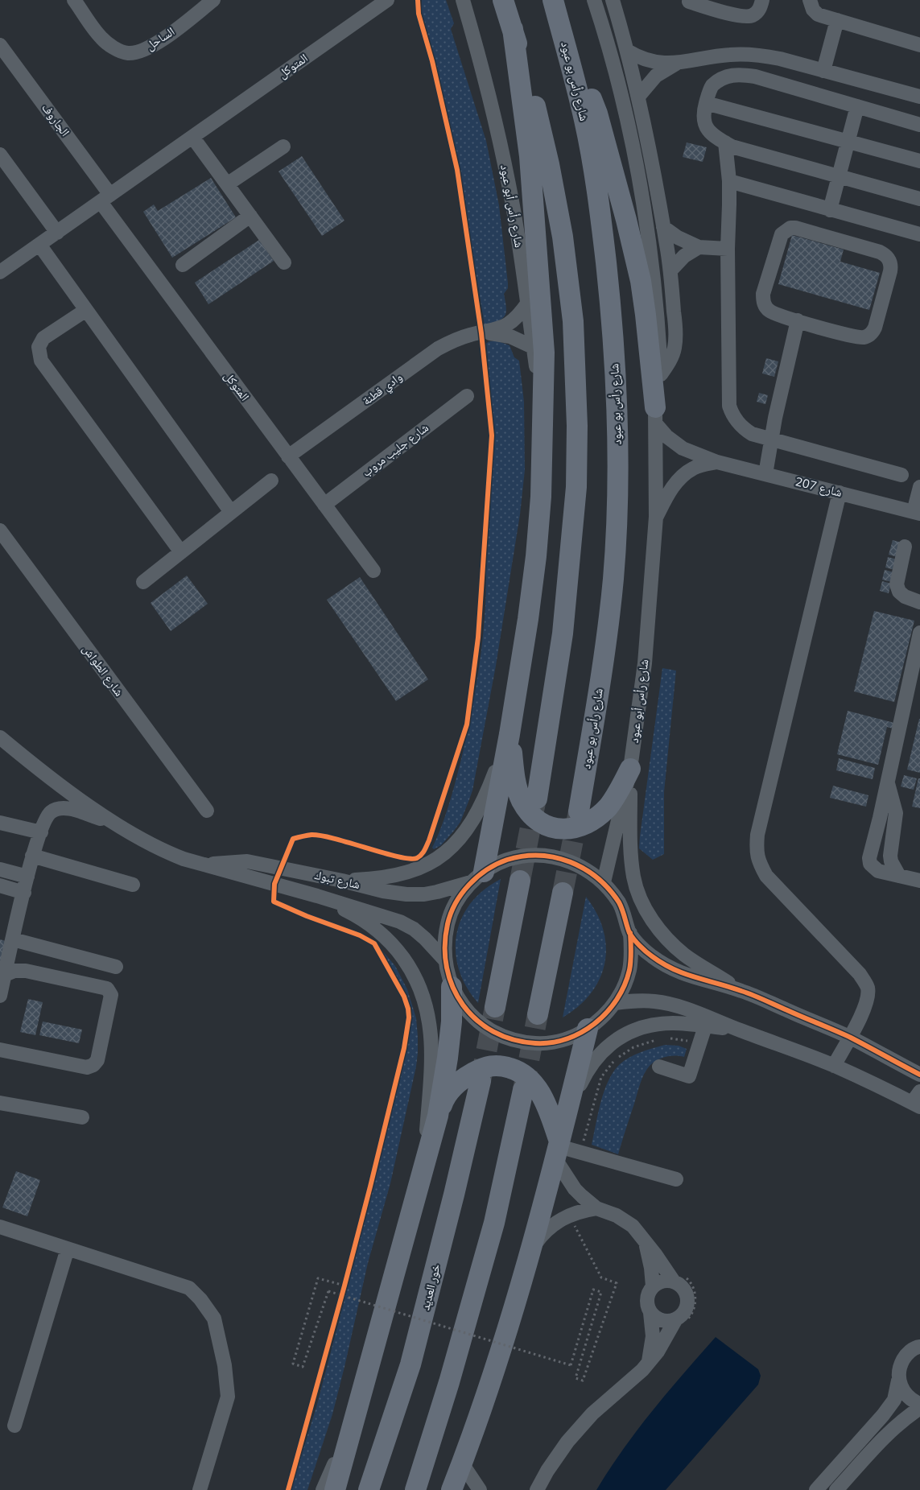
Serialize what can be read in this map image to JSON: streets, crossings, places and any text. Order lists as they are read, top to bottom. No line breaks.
{"streets":{"highway":["شارع رأس بو عبود","خور العديد"],"street":["الساحل","المتوكل","الجاروف","شارع رأس أبو عبود","وادي قطنة","شارع جليب مروب","شارع 207","شارع الطواش","شارع تبوك"]},"crossings":[["المتوكل","الجاروف"],["المتوكل","وادي قطنة"],["المتوكل","شارع جليب مروب"],["شارع رأس أبو عبود","وادي قطنة"],["شارع رأس أبو عبود","شارع 207"]]}
